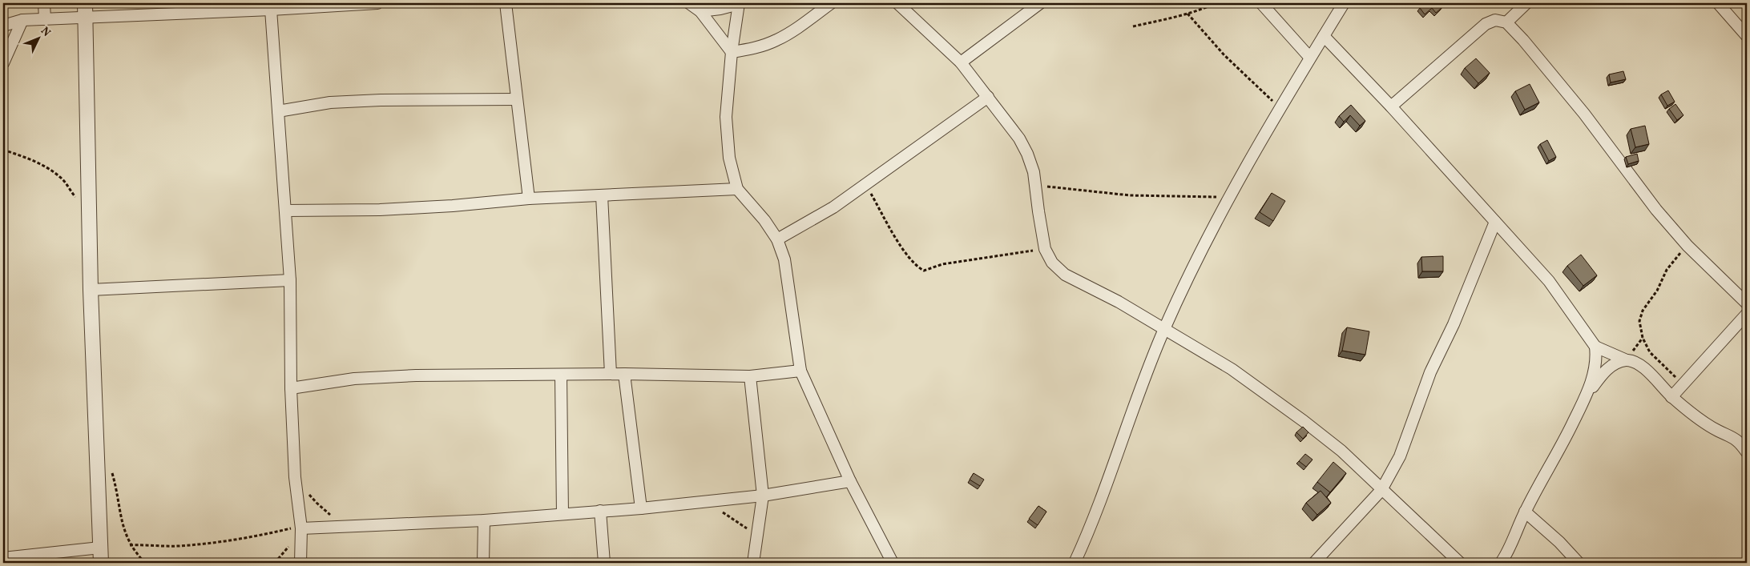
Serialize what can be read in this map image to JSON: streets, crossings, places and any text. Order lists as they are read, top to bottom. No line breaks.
{"north":"top right"}
